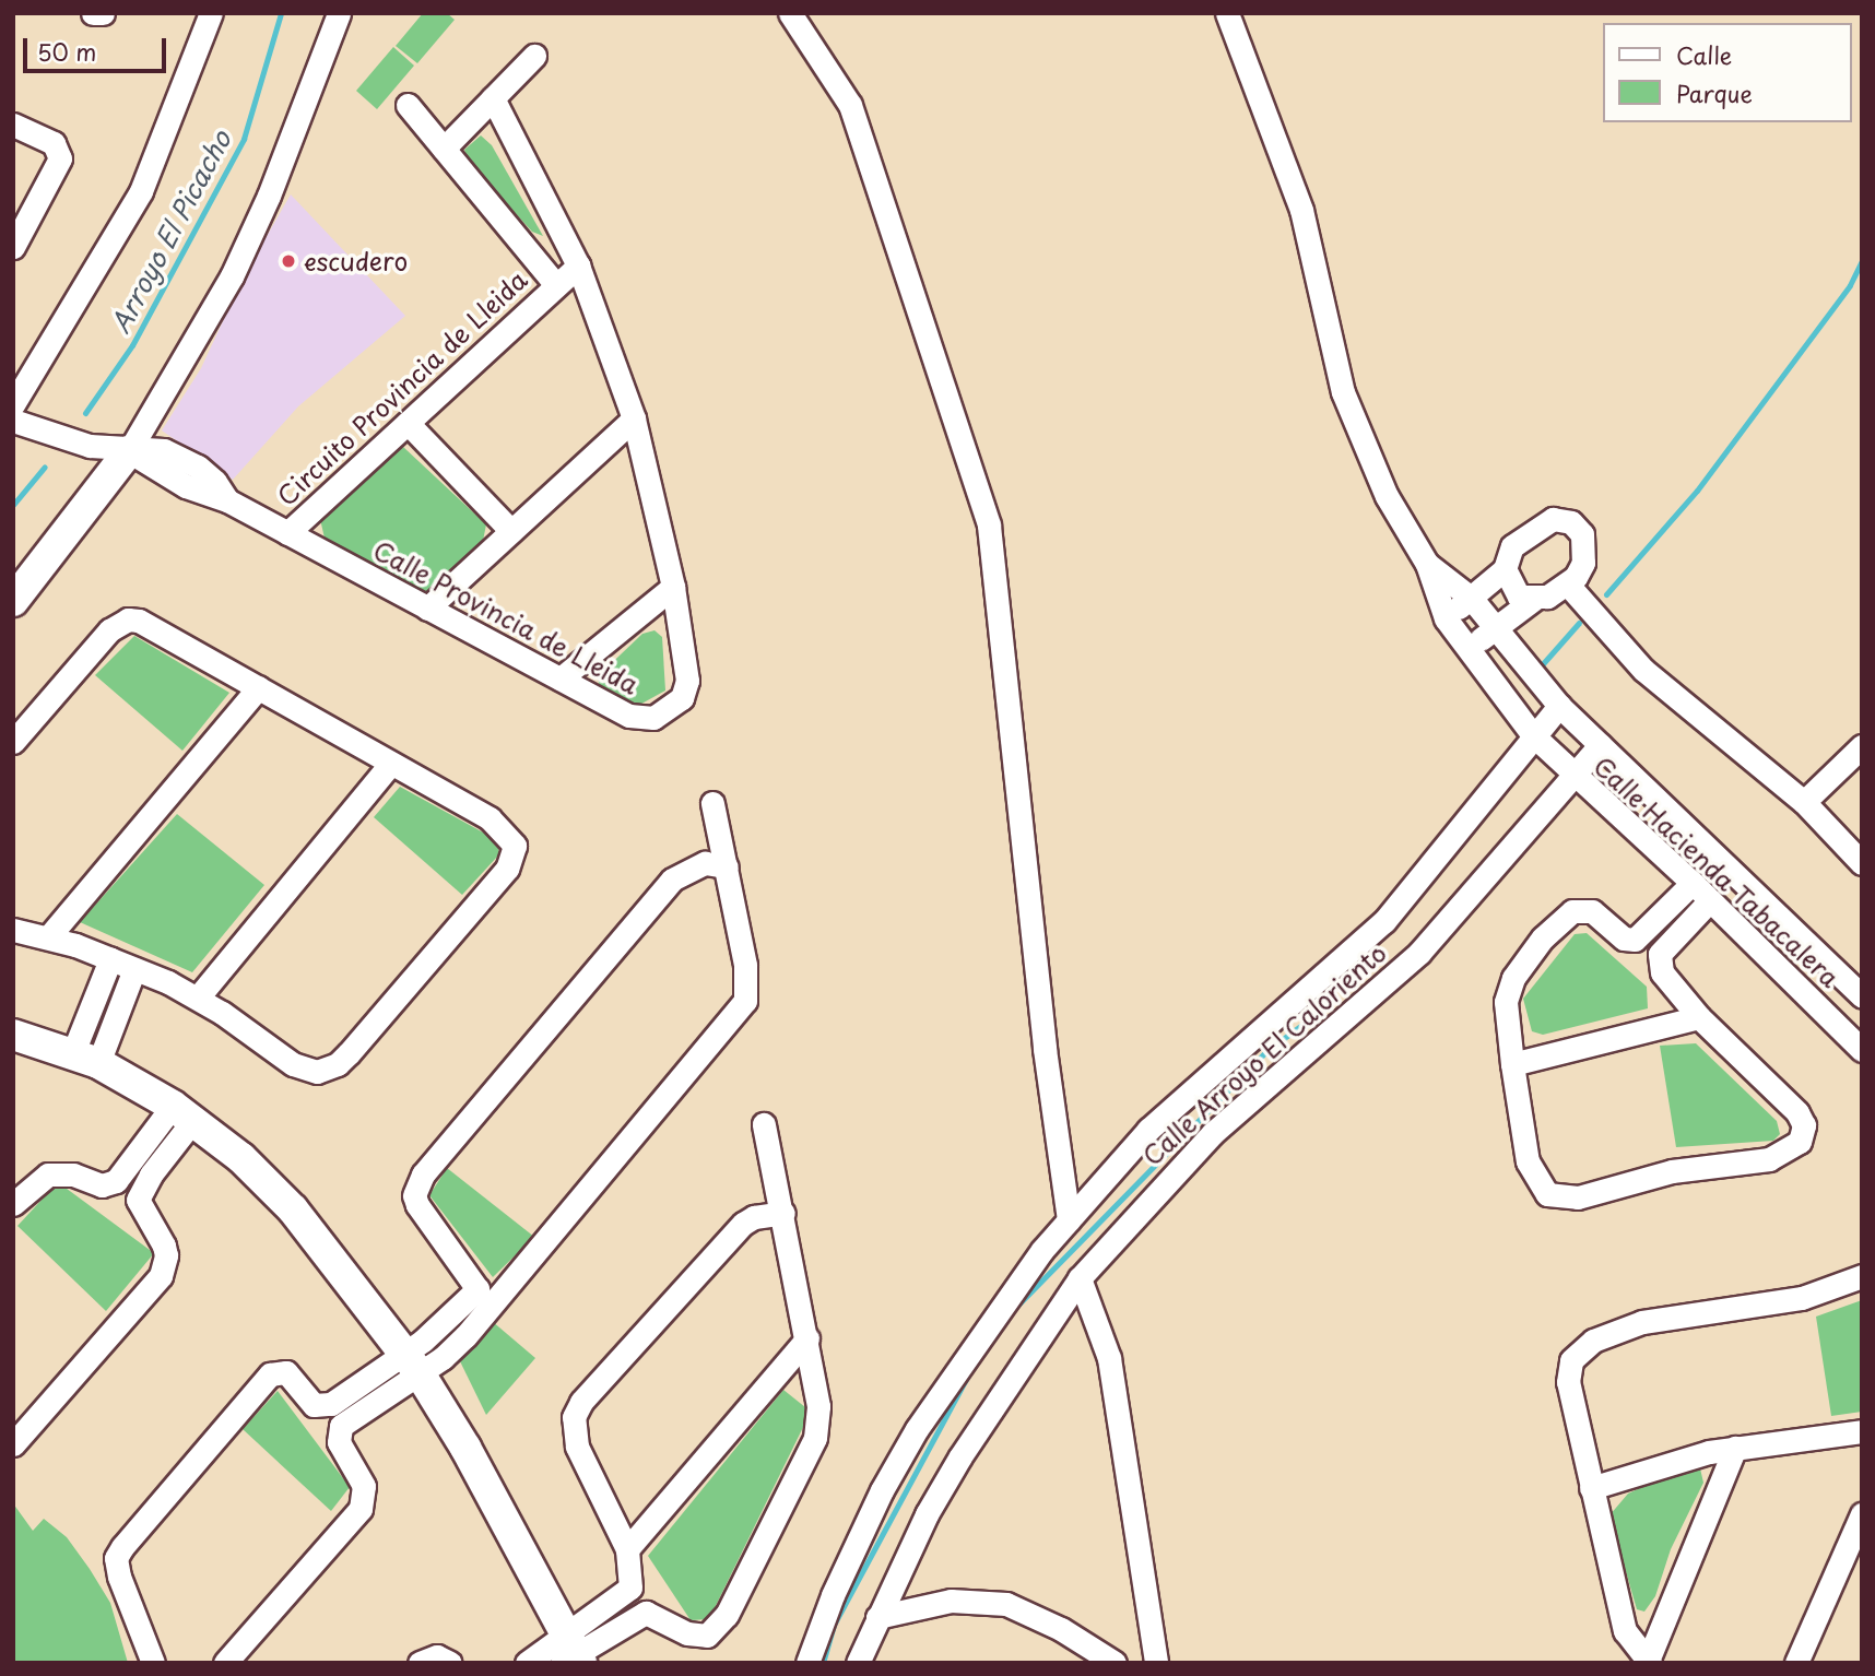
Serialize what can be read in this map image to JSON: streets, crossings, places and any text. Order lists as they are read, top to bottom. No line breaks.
{"streets":{"street":["Circuito Provincia de Lleida","Calle Provincia de Lleida","Calle Hacienda Tabacalera","Calle Arroyo El Caloriento"]},"crossings":[["Circuito Provincia de Lleida","Calle Provincia de Lleida"],["Calle Hacienda Tabacalera","Calle Arroyo El Caloriento"]],"water":["Arroyo El Picacho"],"places":["escudero"],"legend":["Calle","Parque"],"scale_bar":"50 m"}
